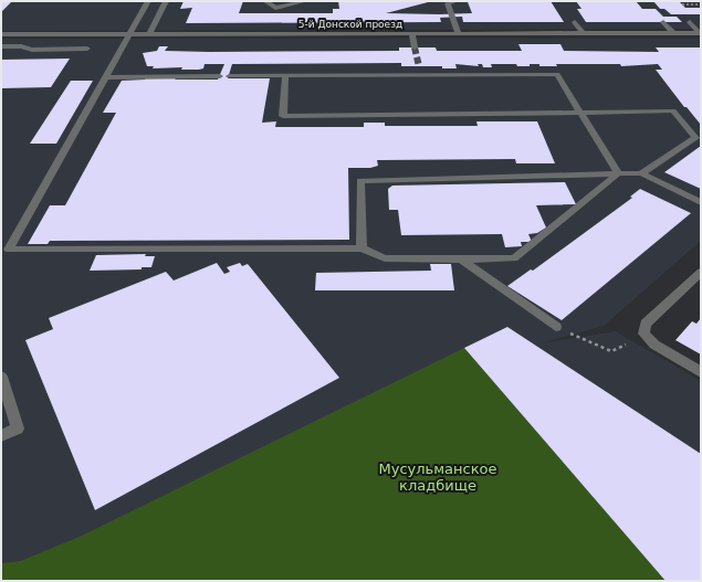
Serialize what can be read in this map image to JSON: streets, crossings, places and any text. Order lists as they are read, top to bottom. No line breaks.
{"streets":{"street":["5-й Донской проезд"]},"parks":["Мусульманское кладбище"]}
